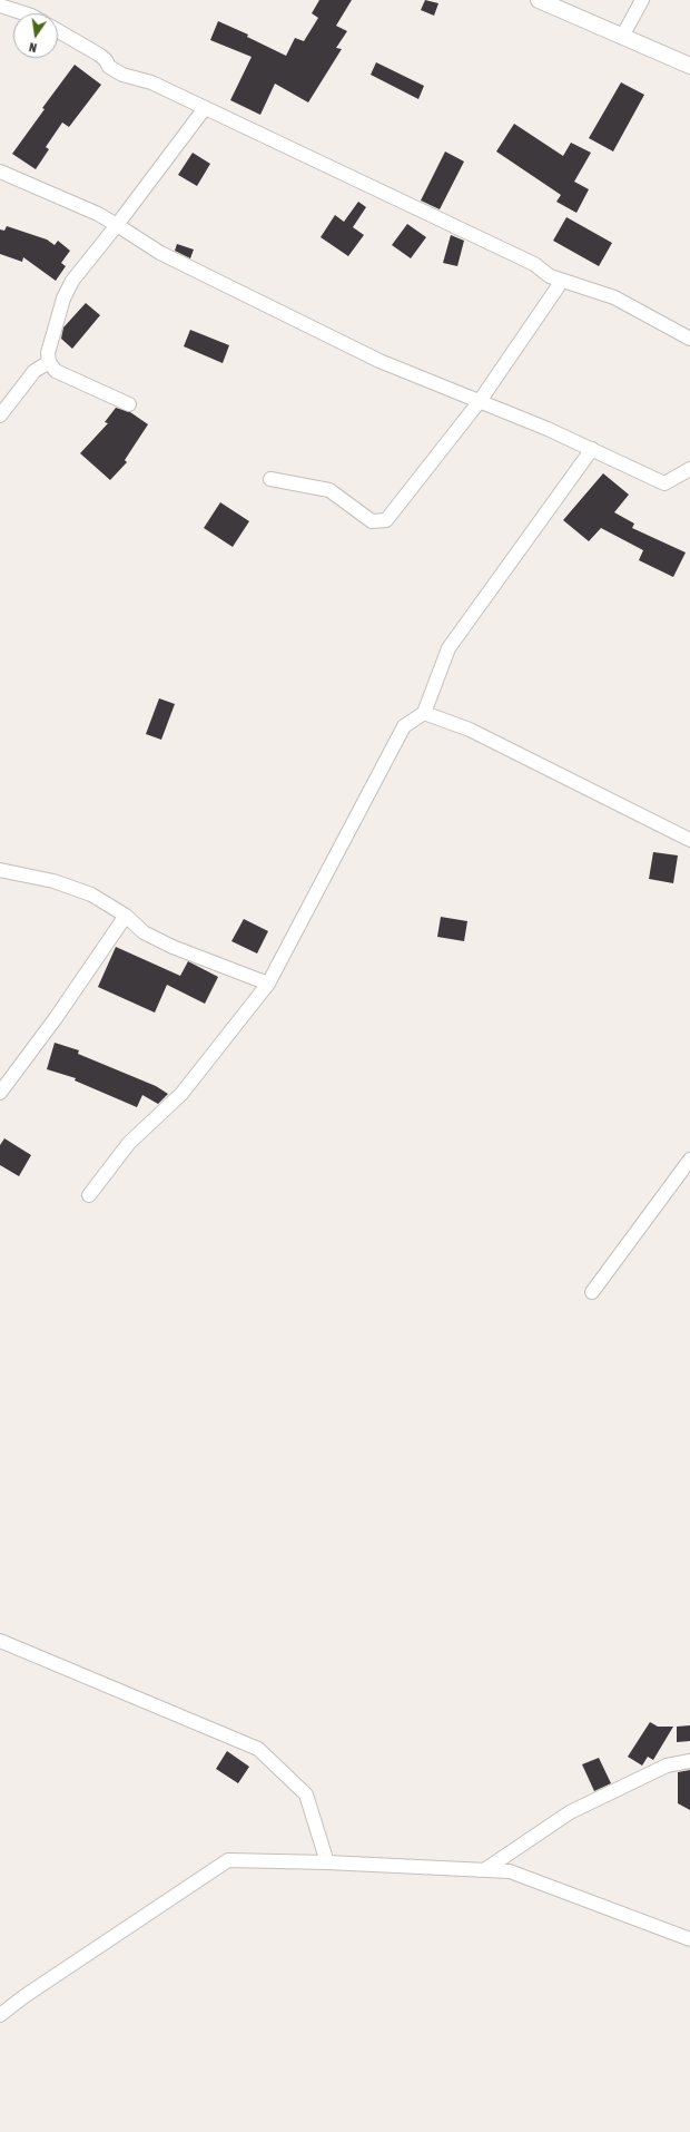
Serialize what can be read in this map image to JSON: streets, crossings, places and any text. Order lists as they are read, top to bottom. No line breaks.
{"north":"bottom"}
